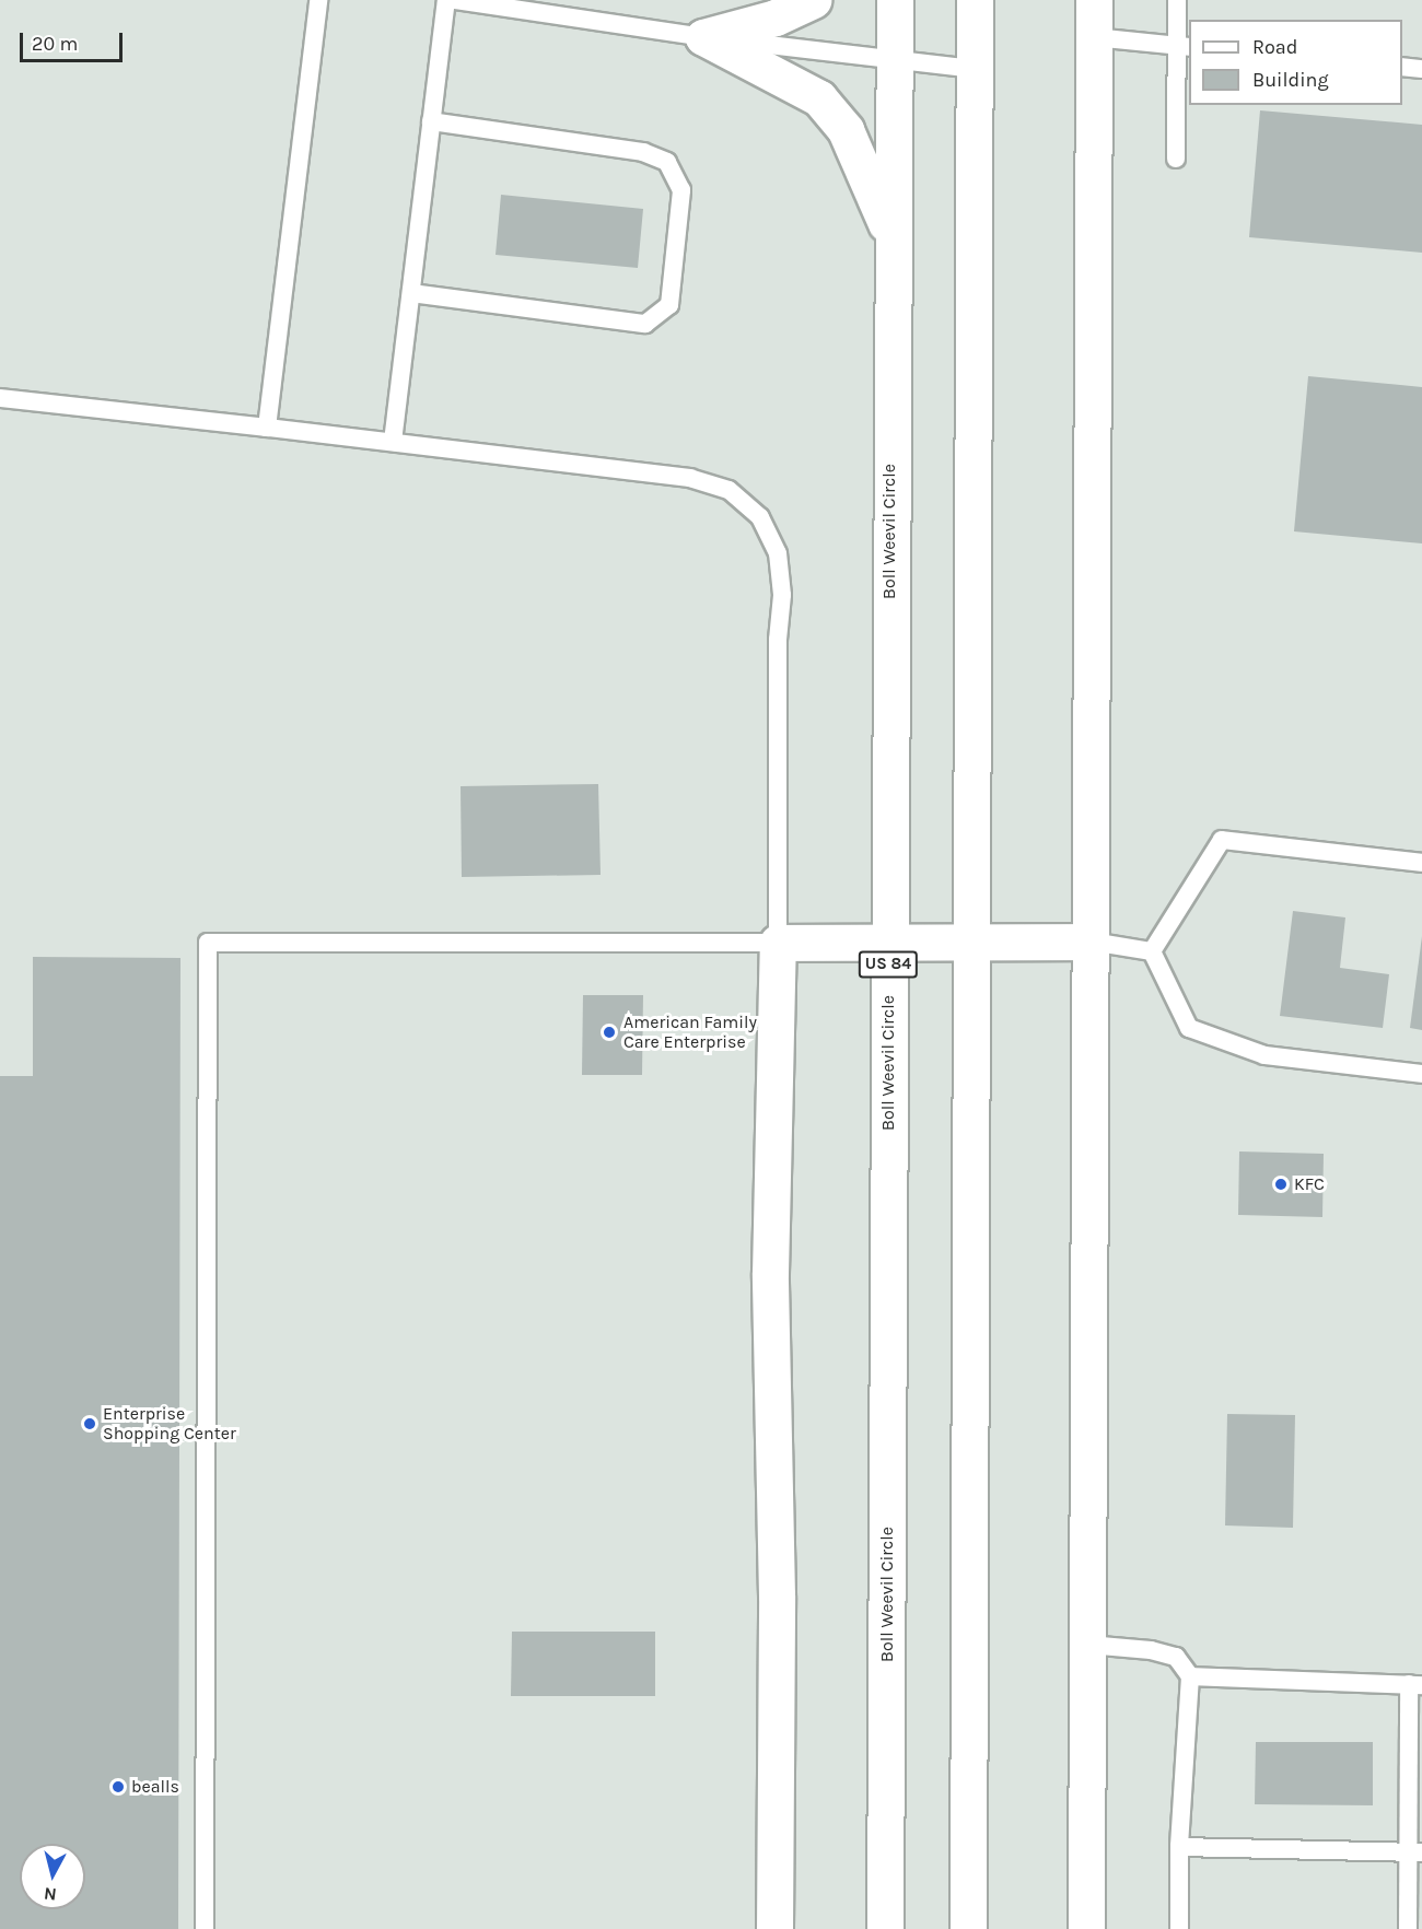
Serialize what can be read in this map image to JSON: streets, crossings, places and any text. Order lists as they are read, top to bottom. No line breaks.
{"streets":{"main road":["Boll Weevil Circle","US 84"]},"places":["American Family Care Enterprise","KFC","Enterprise Shopping Center","bealls"],"legend":["Road","Building"],"scale_bar":"20 m","north":"bottom"}
